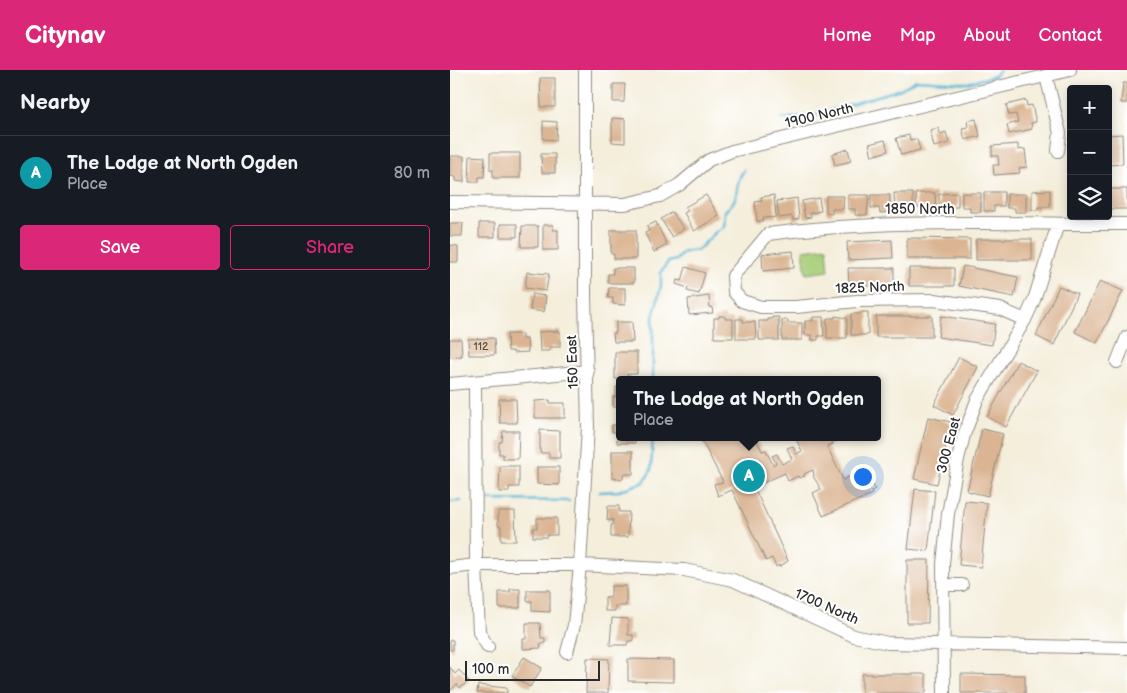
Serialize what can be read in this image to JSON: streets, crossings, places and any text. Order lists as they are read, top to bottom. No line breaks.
{"streets":{"street":["1900 North","1850 North","1825 North","150 East","300 East","1700 North"]},"crossings":[["1900 North","150 East"],["1850 North","1825 North"],["1850 North","300 East"],["1825 North","300 East"],["150 East","1700 North"],["300 East","1700 North"]],"house_numbers":["112"],"scale_bar":"100 m","page":{"header":"Citynav","nav":["Home","Map","About","Contact"],"heading":"Nearby","map_buttons":["+","−"],"list":[{"mark":"A","name":"The Lodge at North Ogden","note":"Place","value":"80 m"}],"buttons":["Save","Share"],"popup":["The Lodge at North Ogden","Place"],"pins":"A","scale":"100 m"}}
